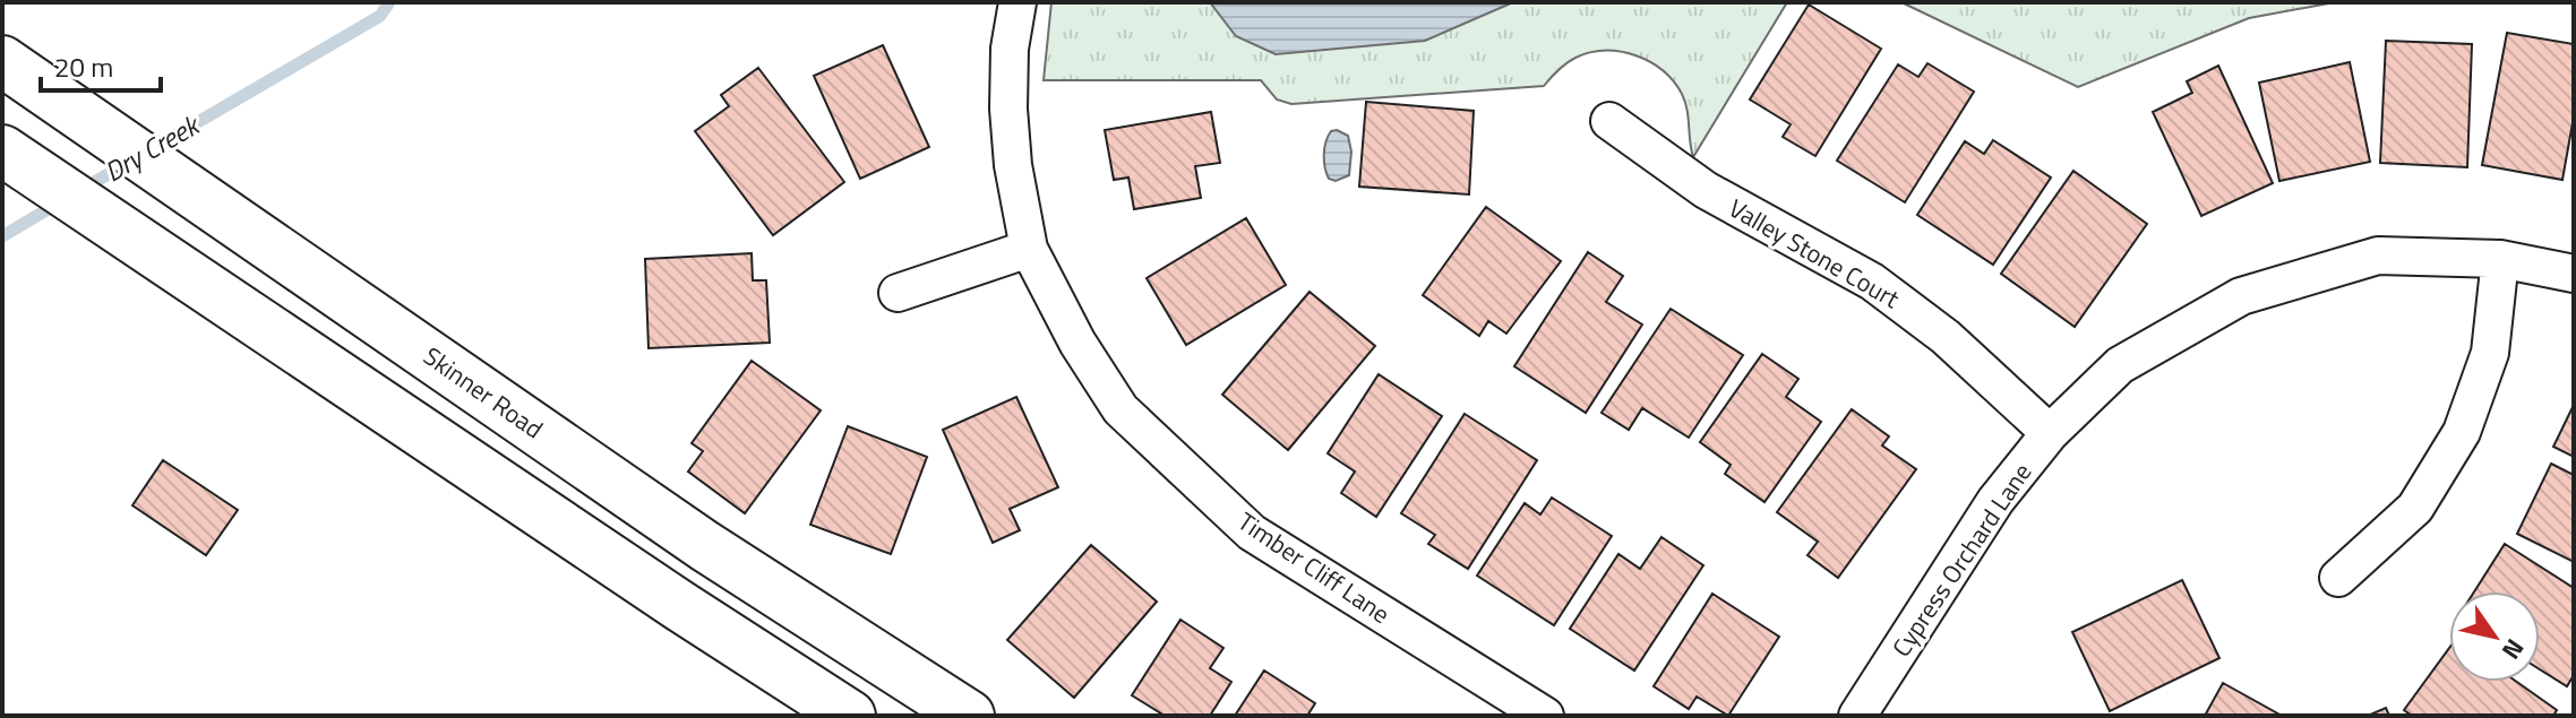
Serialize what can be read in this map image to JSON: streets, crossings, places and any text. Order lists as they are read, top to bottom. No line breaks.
{"streets":{"street":["Valley Stone Court","Skinner Road","Cypress Orchard Lane","Timber Cliff Lane"]},"crossings":[["Valley Stone Court","Cypress Orchard Lane"]],"water":["Dry Creek"],"scale_bar":"20 m","north":"bottom right"}
